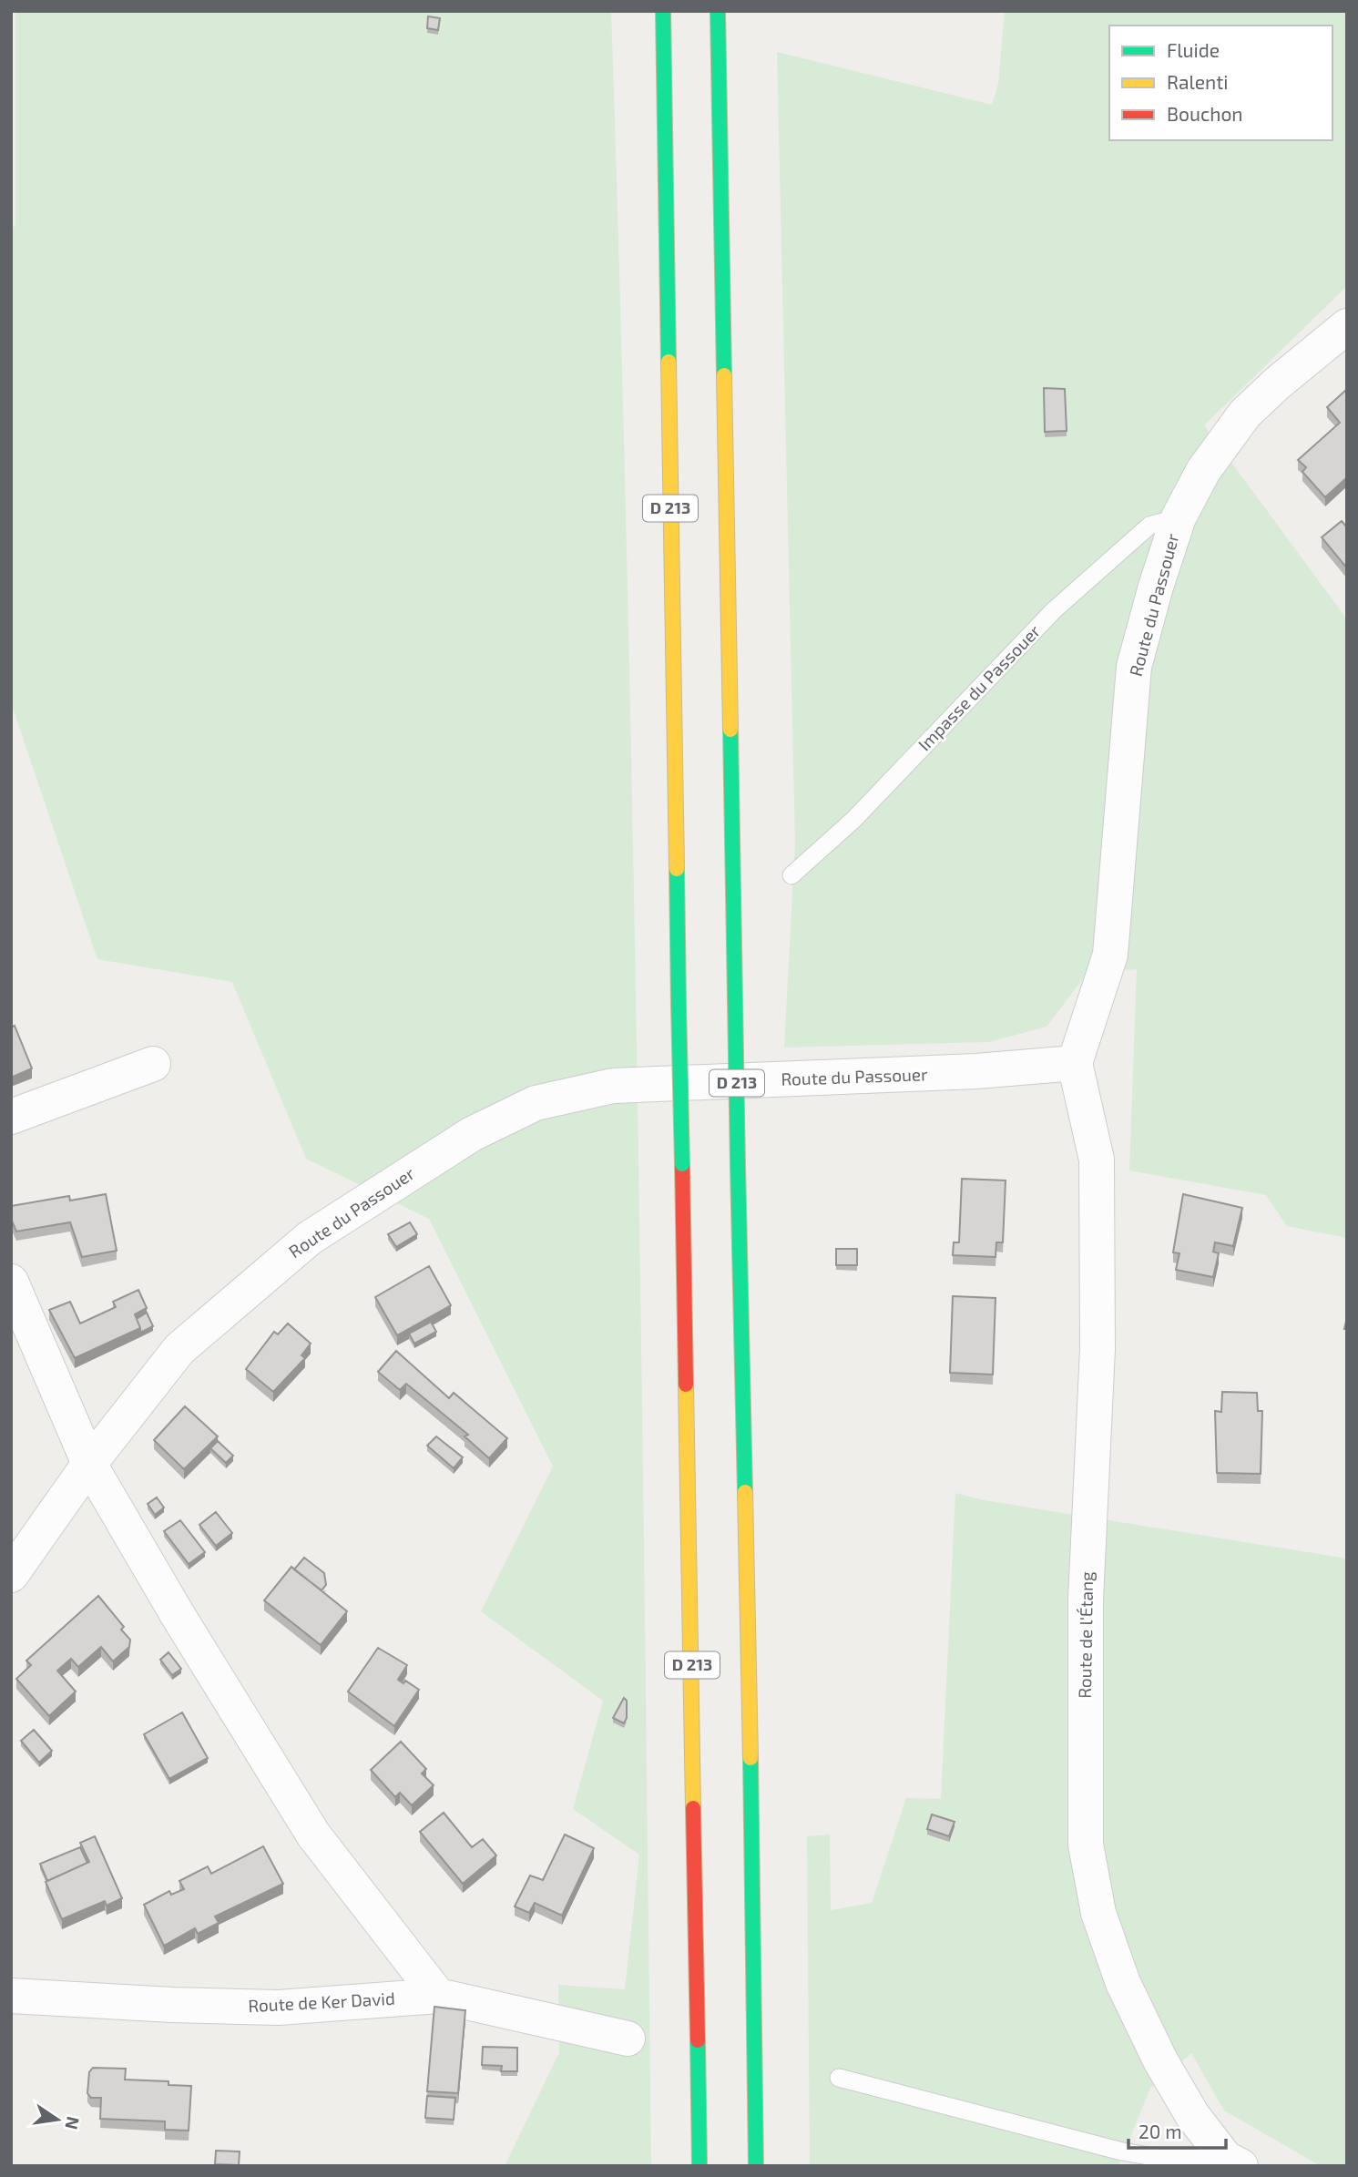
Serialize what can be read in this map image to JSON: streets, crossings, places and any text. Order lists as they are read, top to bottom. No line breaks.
{"streets":{"highway":["D 213"],"street":["Route du Passouer","Route de l'Étang","Route de Ker David"],"lane":["Impasse du Passouer"]},"crossings":[["Route du Passouer","Impasse du Passouer"],["Route du Passouer","Route de l'Étang"]],"legend":["Fluide","Ralenti","Bouchon"],"scale_bar":"20 m","north":"right"}
